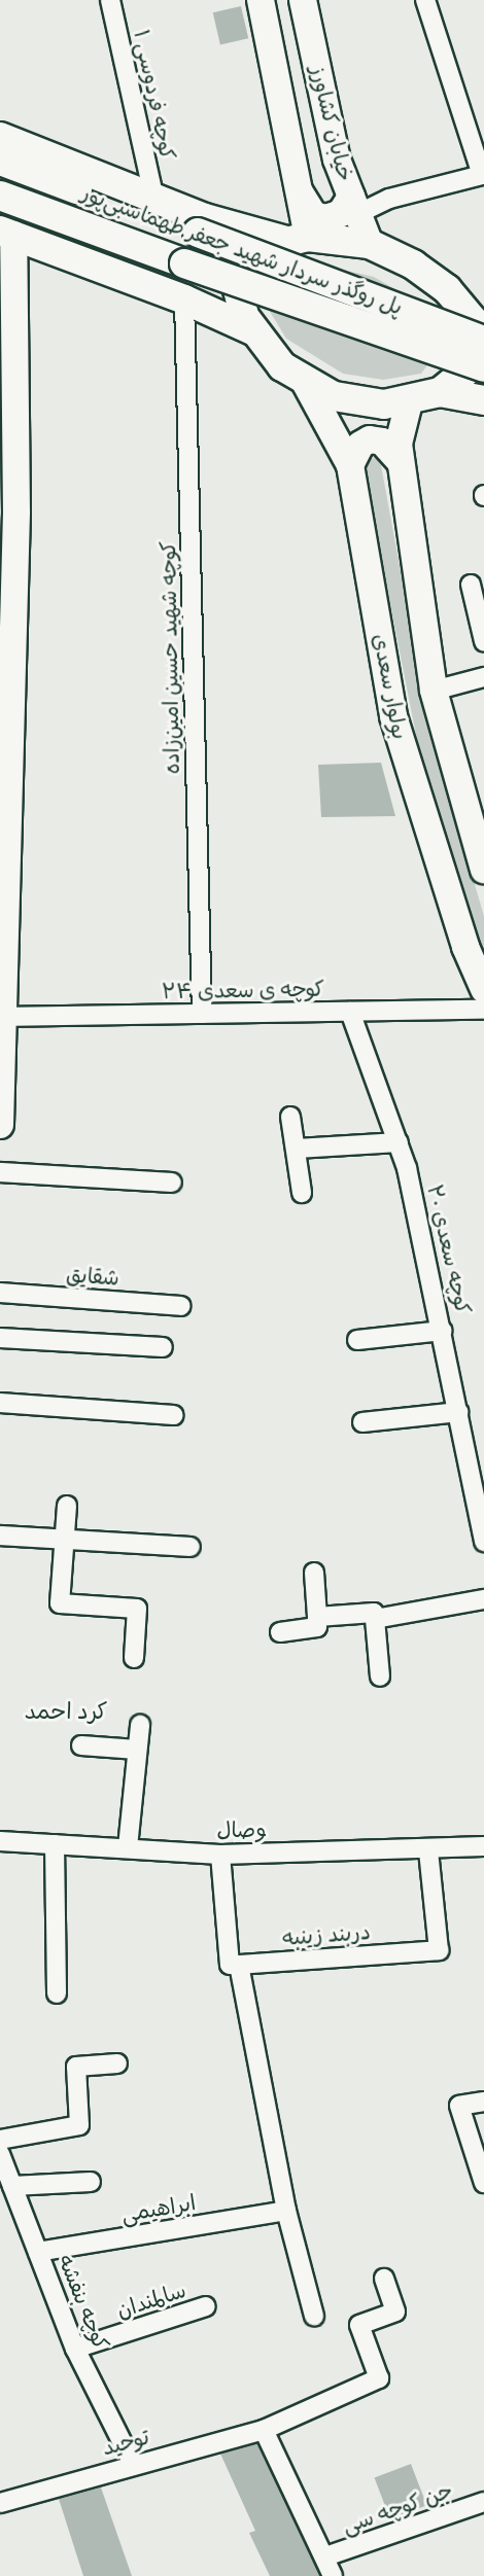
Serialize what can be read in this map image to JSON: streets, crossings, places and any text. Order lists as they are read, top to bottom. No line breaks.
{"streets":{"main road":["خیابان کشاورز","پل روگذر سردار شهید جعفر طهماسبی‌پور","بولوار سعدی"],"street":["کوچه فردوسی ۱","کوچه شهید حسین امین‌زاده","کوچه ی سعدی ۲۴","کوچه سعدی ۲۰","شقایق","وصال","دربند زینبه","ابراهیمی","سالمندان","کوچه بنفشه","توحید","جن کوچه سی"]},"crossings":[["خیابان کشاورز","بولوار سعدی"],["کوچه شهید حسین امین‌زاده","کوچه ی سعدی ۲۴"],["کوچه ی سعدی ۲۴","کوچه سعدی ۲۰"],["وصال","دربند زینبه"],["ابراهیمی","کوچه بنفشه"],["سالمندان","کوچه بنفشه"],["کوچه بنفشه","توحید"]],"districts":["کرد احمد"]}
